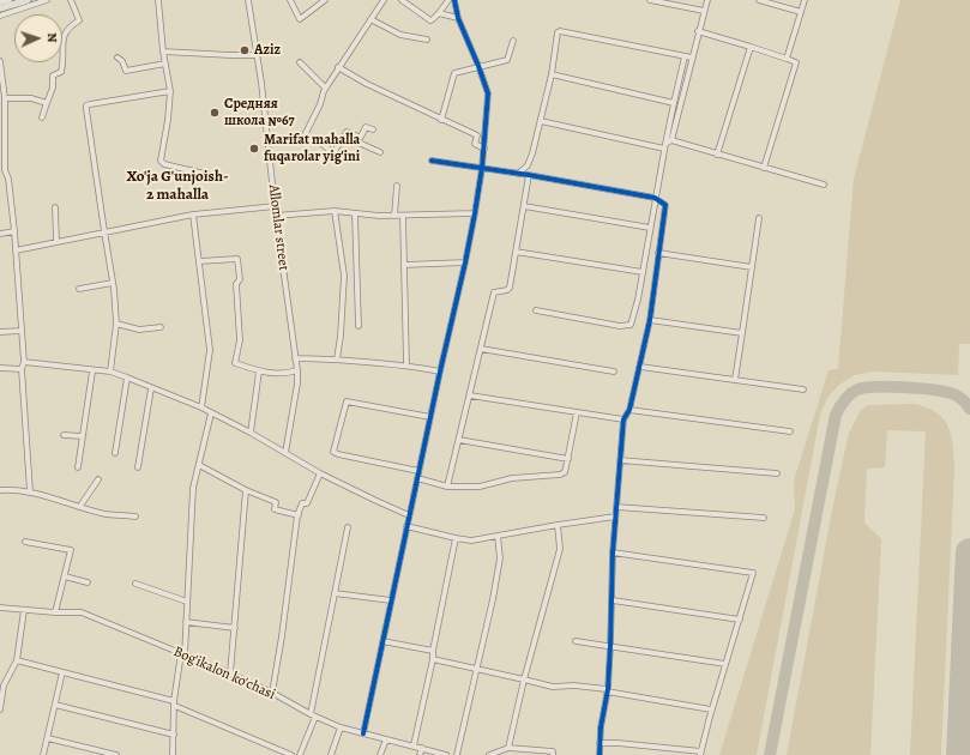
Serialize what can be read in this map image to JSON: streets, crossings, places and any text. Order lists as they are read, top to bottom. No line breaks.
{"streets":{"street":["Allomlar street","Bog'ikalon ko'chasi"]},"districts":["Xo'ja G'unjoish- 2 mahalla"],"places":["Aziz","Средняя школа №67","Marifat mahalla fuqarolar yig'ini"],"north":"right"}
